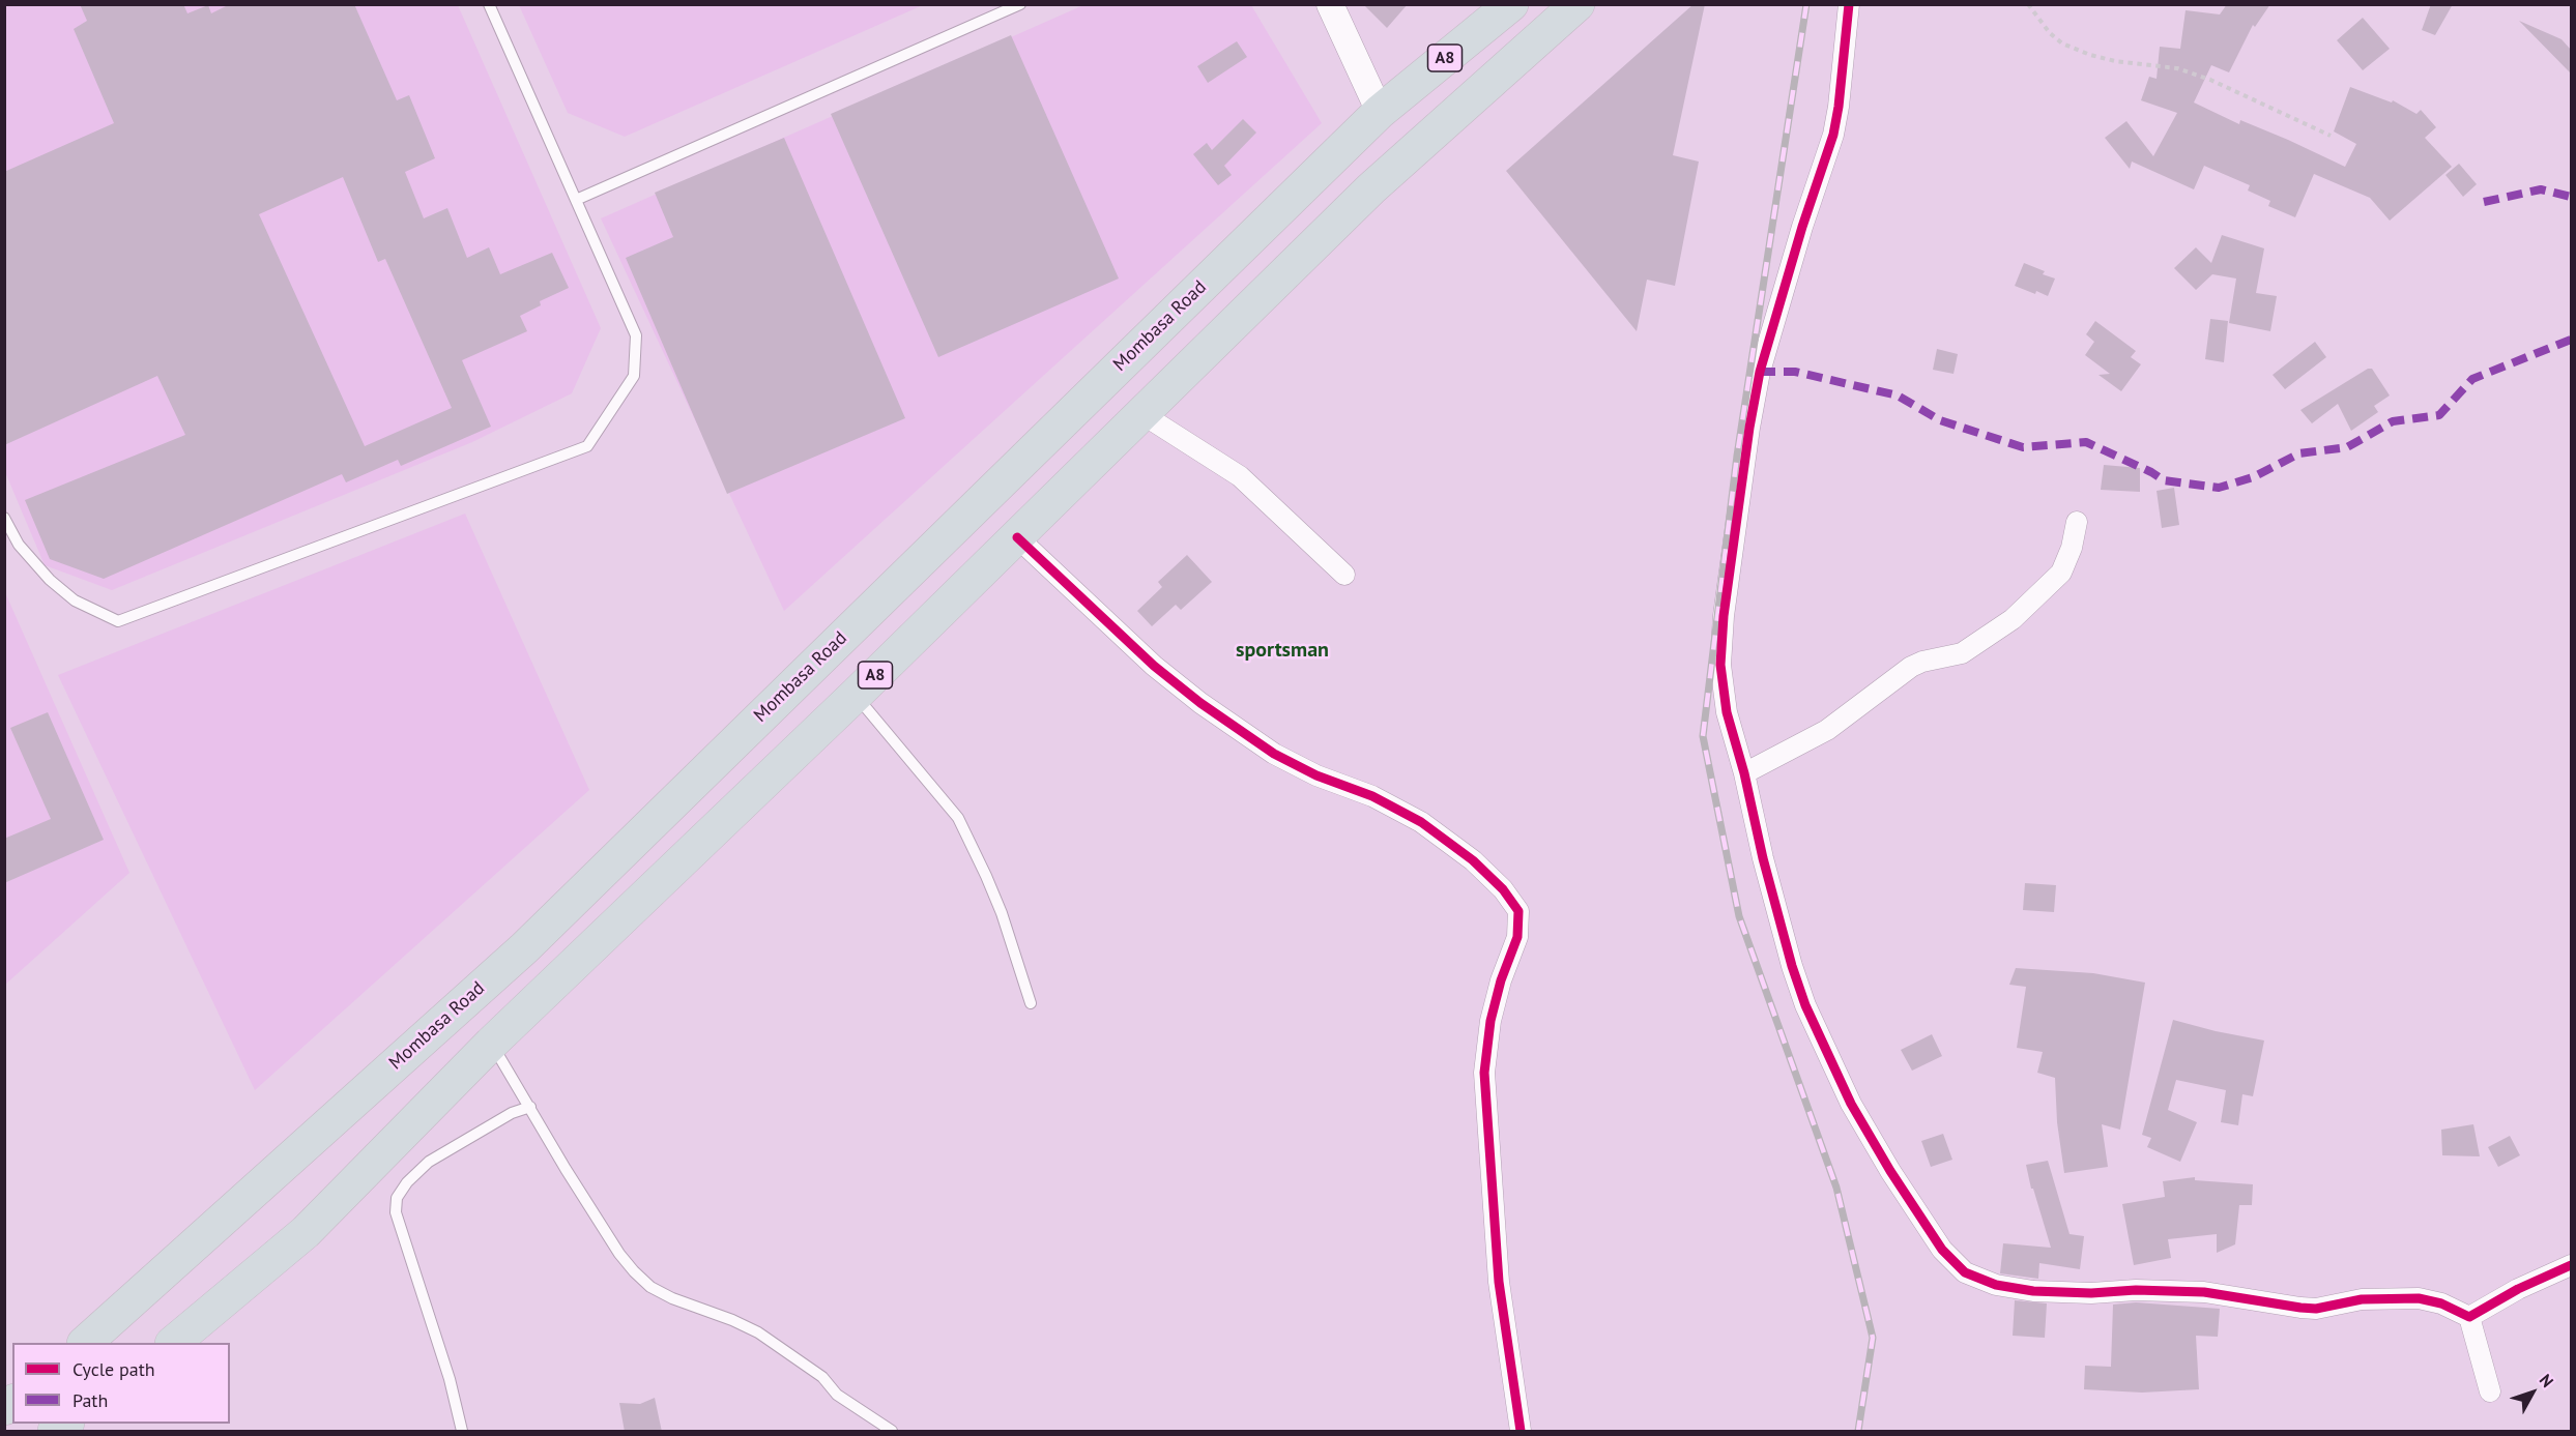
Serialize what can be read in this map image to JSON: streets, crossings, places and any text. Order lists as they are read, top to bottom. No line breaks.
{"streets":{"highway":["A8","Mombasa Road"]},"districts":["sportsman"],"legend":["Cycle path","Path"],"north":"top right"}
